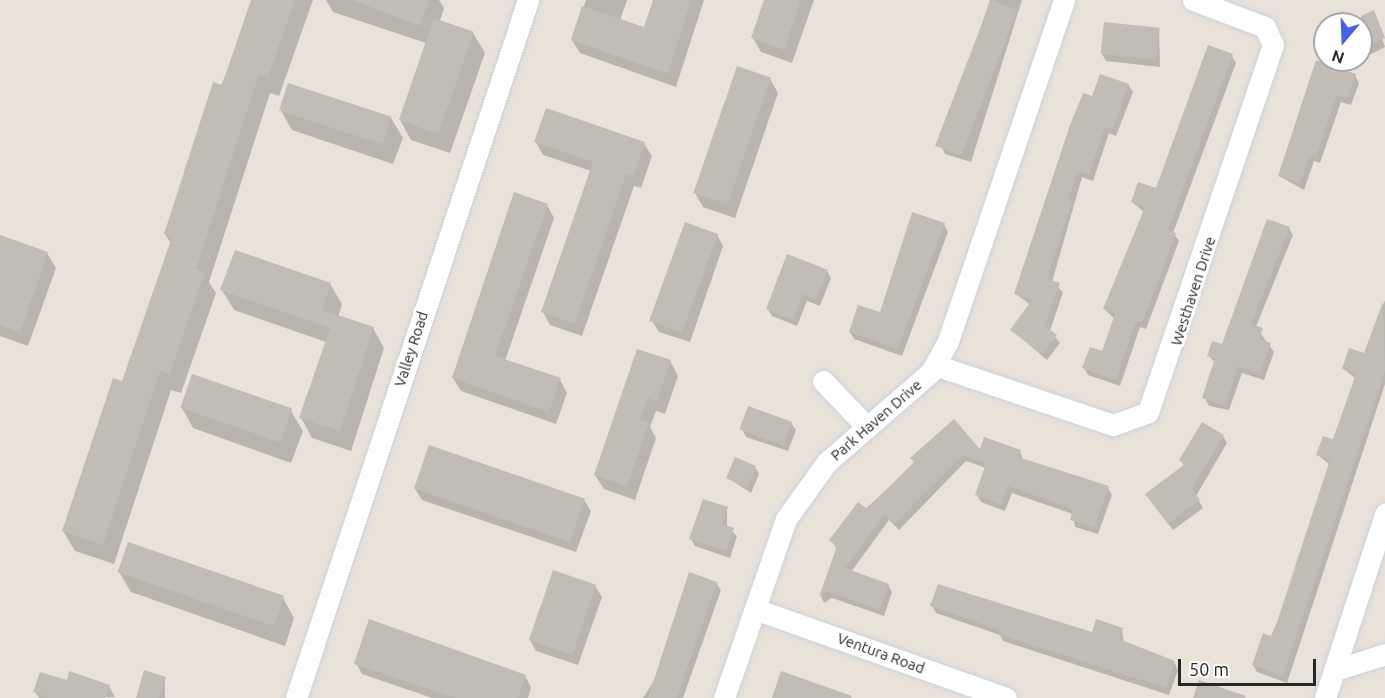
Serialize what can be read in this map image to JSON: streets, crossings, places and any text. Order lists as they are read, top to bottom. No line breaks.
{"streets":{"street":["Westhaven Drive","Valley Road","Park Haven Drive","Ventura Road"]},"crossings":[["Westhaven Drive","Park Haven Drive"],["Park Haven Drive","Ventura Road"]],"scale_bar":"50 m","north":"bottom"}
